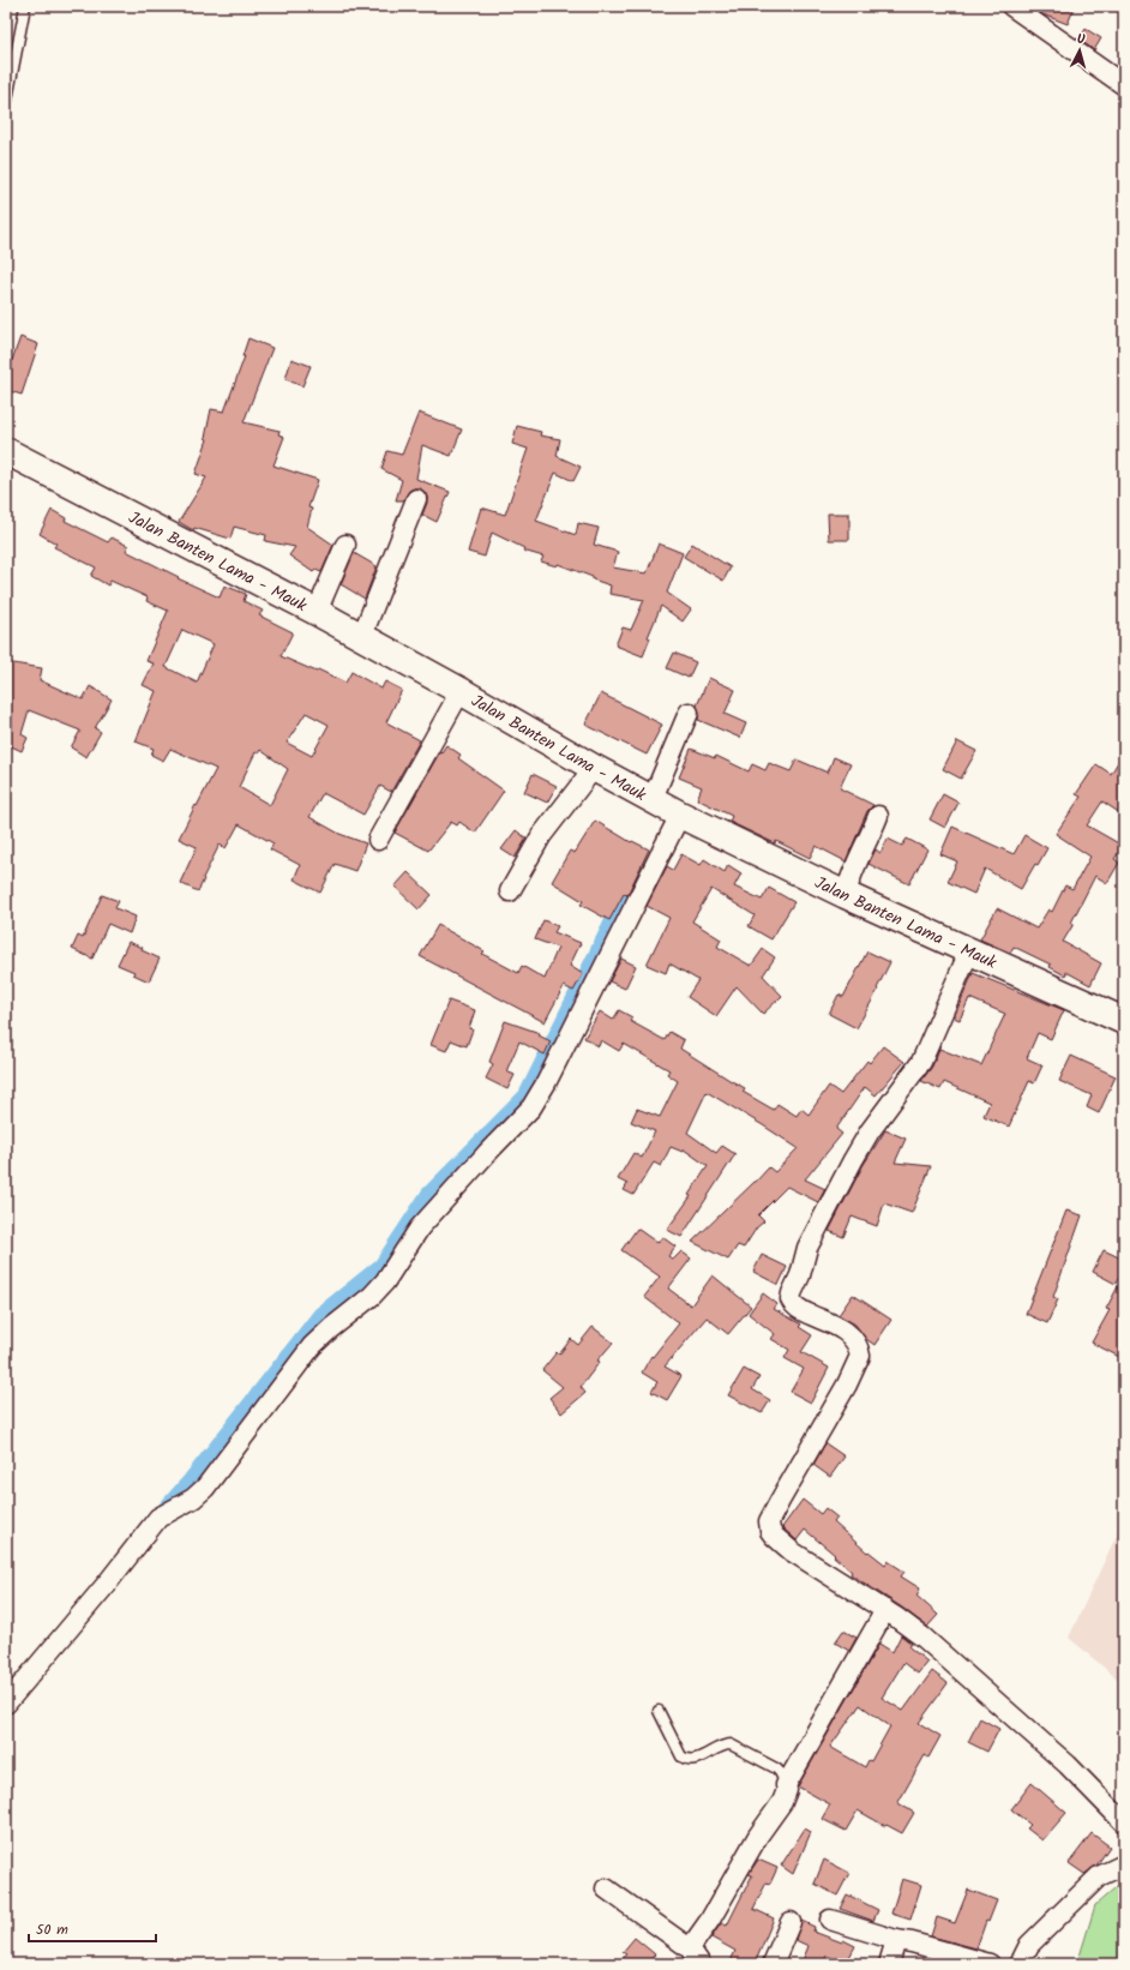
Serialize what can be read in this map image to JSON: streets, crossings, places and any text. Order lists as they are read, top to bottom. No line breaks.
{"streets":{"main road":["Jalan Banten Lama - Mauk"]},"scale_bar":"50 m","north":"top"}
